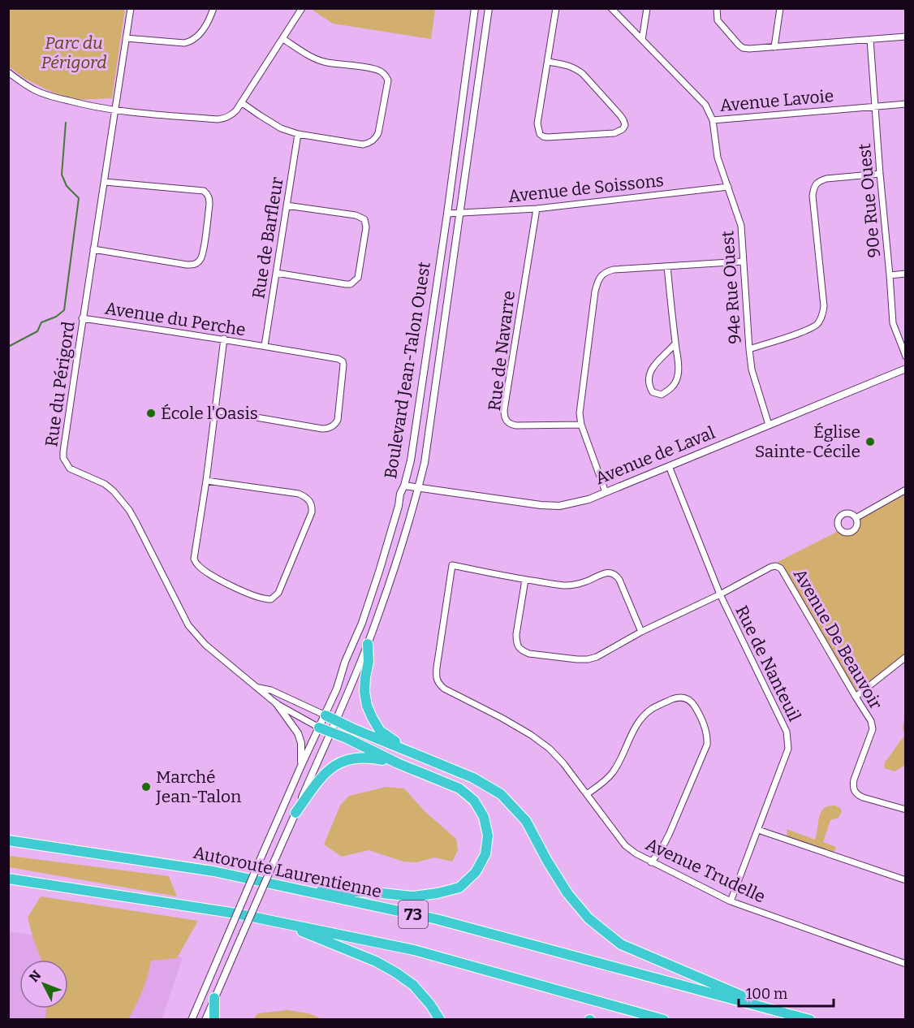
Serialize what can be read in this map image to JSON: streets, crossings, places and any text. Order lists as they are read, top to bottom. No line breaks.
{"streets":{"highway":["Autoroute Laurentienne","73"],"street":["Avenue Lavoie","Avenue de Soissons","90e Rue Ouest","Rue de Barfleur","94e Rue Ouest","Avenue du Perche","Rue de Navarre","Boulevard Jean-Talon Ouest","Rue du Périgord","Avenue de Laval","Avenue De Beauvoir","Rue de Nanteuil","Avenue Trudelle"]},"crossings":[["Avenue Lavoie","90e Rue Ouest"],["Avenue Lavoie","94e Rue Ouest"],["Avenue de Soissons","94e Rue Ouest"],["Avenue de Soissons","Rue de Navarre"],["Avenue de Soissons","Boulevard Jean-Talon Ouest"],["Rue de Barfleur","Avenue du Perche"],["94e Rue Ouest","Avenue de Laval"],["Avenue du Perche","Rue du Périgord"],["Boulevard Jean-Talon Ouest","Rue du Périgord"],["Boulevard Jean-Talon Ouest","Avenue de Laval"],["Avenue de Laval","Rue de Nanteuil"],["Avenue De Beauvoir","Rue de Nanteuil"],["Rue de Nanteuil","Avenue Trudelle"]],"parks":["Parc du Périgord"],"places":["École l'Oasis","Église Sainte-Cécile","Marché Jean-Talon"],"scale_bar":"100 m","north":"top left"}
